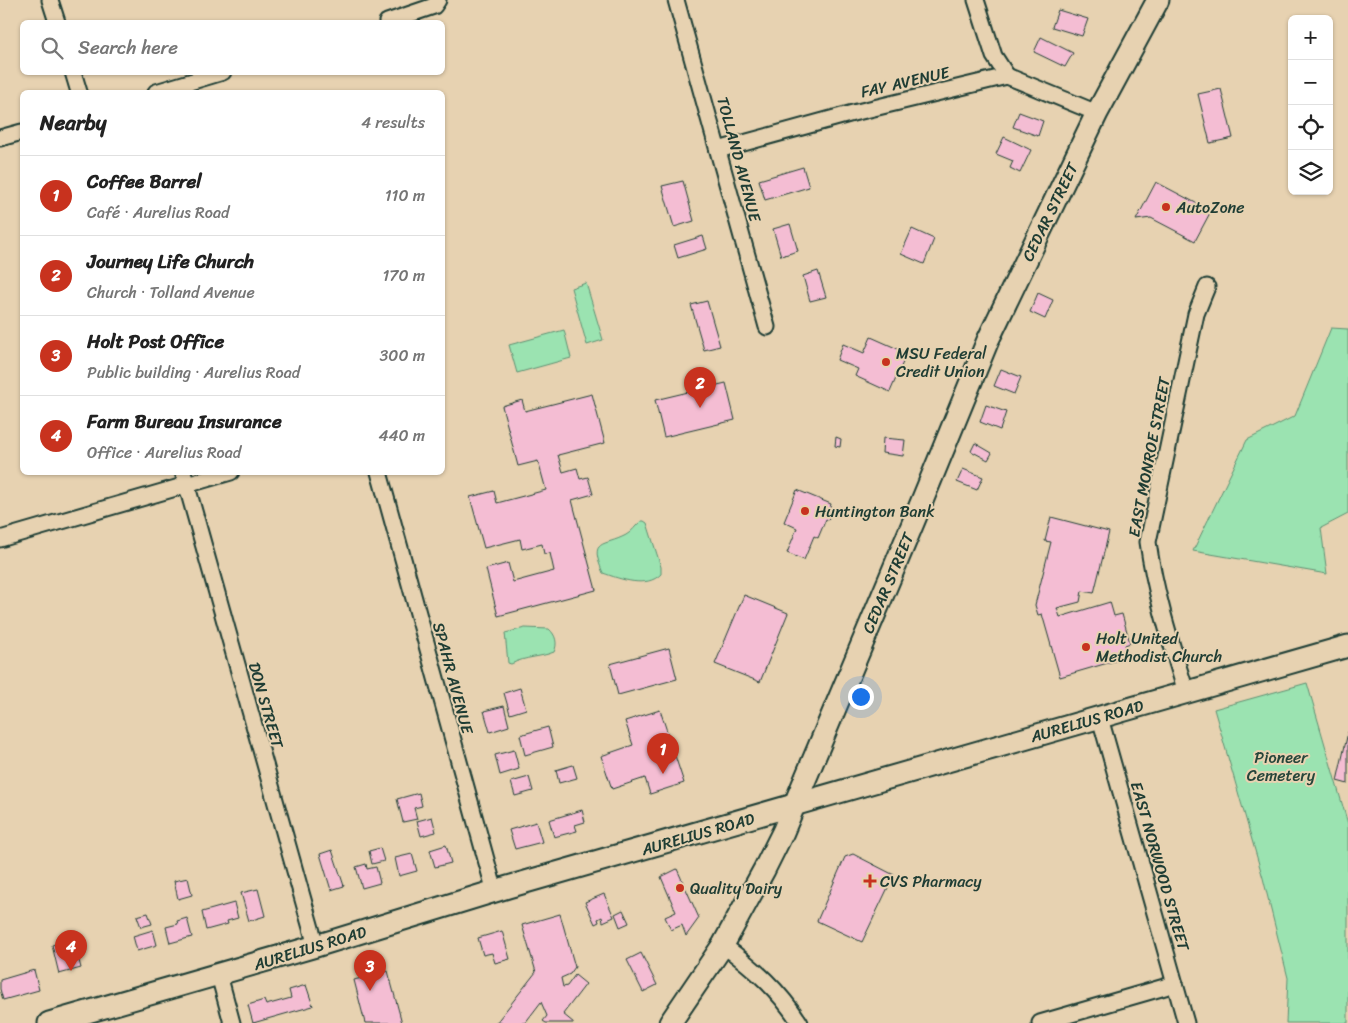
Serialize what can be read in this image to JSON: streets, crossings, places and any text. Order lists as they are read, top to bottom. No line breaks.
{"streets":{"street":["FAY AVENUE","TOLLAND AVENUE","CEDAR STREET","EAST MONROE STREET","SPAHR AVENUE","DON STREET","AURELIUS ROAD","EAST NORWOOD STREET"]},"crossings":[["FAY AVENUE","TOLLAND AVENUE"],["CEDAR STREET","AURELIUS ROAD"],["EAST MONROE STREET","AURELIUS ROAD"],["SPAHR AVENUE","AURELIUS ROAD"],["DON STREET","AURELIUS ROAD"],["AURELIUS ROAD","EAST NORWOOD STREET"]],"parks":["Pioneer Cemetery"],"places":{"other":["AutoZone","MSU Federal Credit Union","Huntington Bank","Holt United Methodist Church","Quality Dairy"],"health":["CVS Pharmacy"]},"page":{"map_buttons":["+","−"],"search":"Search here","heading":["Nearby","4 results"],"list":[{"mark":"1","name":"Coffee Barrel","note":"Café · Aurelius Road","value":"110 m"},{"mark":"2","name":"Journey Life Church","note":"Church · Tolland Avenue","value":"170 m"},{"mark":"3","name":"Holt Post Office","note":"Public building · Aurelius Road","value":"300 m"},{"mark":"4","name":"Farm Bureau Insurance","note":"Office · Aurelius Road","value":"440 m"}],"pins":["2","1","4","3"]}}
